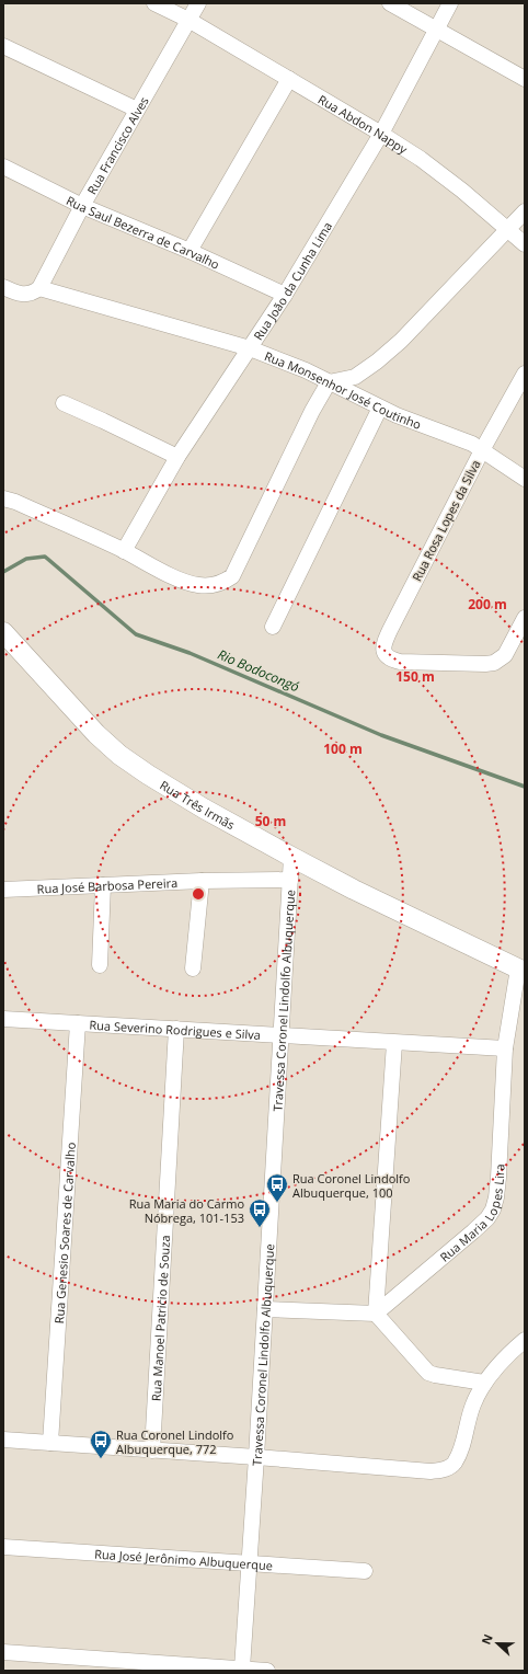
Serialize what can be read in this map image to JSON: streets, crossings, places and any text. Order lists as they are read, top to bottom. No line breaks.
{"streets":{"street":["Rua Abdon Nappy","Rua Francisco Alves","Rua Saul Bezerra de Carvalho","Rua João da Cunha Lima","Rua Monsenhor José Coutinho","Rua Rosa Lopes da Silva","Rua Três Irmãs","Rua José Barbosa Pereira","Travessa Coronel Lindolfo Albuquerque","Rua Severino Rodrigues e Silva","Rua Maria Lopes Lira","Rua Genesio Soares de Carvalho","Rua Manoel Patricio de Souza","Rua José Jerônimo Albuquerque"]},"crossings":[["Rua Abdon Nappy","Rua Francisco Alves"],["Rua Abdon Nappy","Rua João da Cunha Lima"],["Rua Francisco Alves","Rua Saul Bezerra de Carvalho"],["Rua Francisco Alves","Rua Monsenhor José Coutinho"],["Rua Saul Bezerra de Carvalho","Rua João da Cunha Lima"],["Rua João da Cunha Lima","Rua Monsenhor José Coutinho"],["Rua Monsenhor José Coutinho","Rua Rosa Lopes da Silva"],["Rua Três Irmãs","Travessa Coronel Lindolfo Albuquerque"],["Rua Três Irmãs","Rua Maria Lopes Lira"],["Rua José Barbosa Pereira","Travessa Coronel Lindolfo Albuquerque"],["Travessa Coronel Lindolfo Albuquerque","Rua Severino Rodrigues e Silva"],["Travessa Coronel Lindolfo Albuquerque","Rua José Jerônimo Albuquerque"],["Rua Severino Rodrigues e Silva","Rua Maria Lopes Lira"],["Rua Severino Rodrigues e Silva","Rua Genesio Soares de Carvalho"],["Rua Severino Rodrigues e Silva","Rua Manoel Patricio de Souza"]],"water":["Rio Bodocongó"],"places":{"bus stop":["Rua Coronel Lindolfo Albuquerque, 100","Rua Maria do Carmo Nóbrega, 101-153","Rua Coronel Lindolfo Albuquerque, 772"]},"north":"left","rings":["200 m","150 m","100 m","50 m"]}
